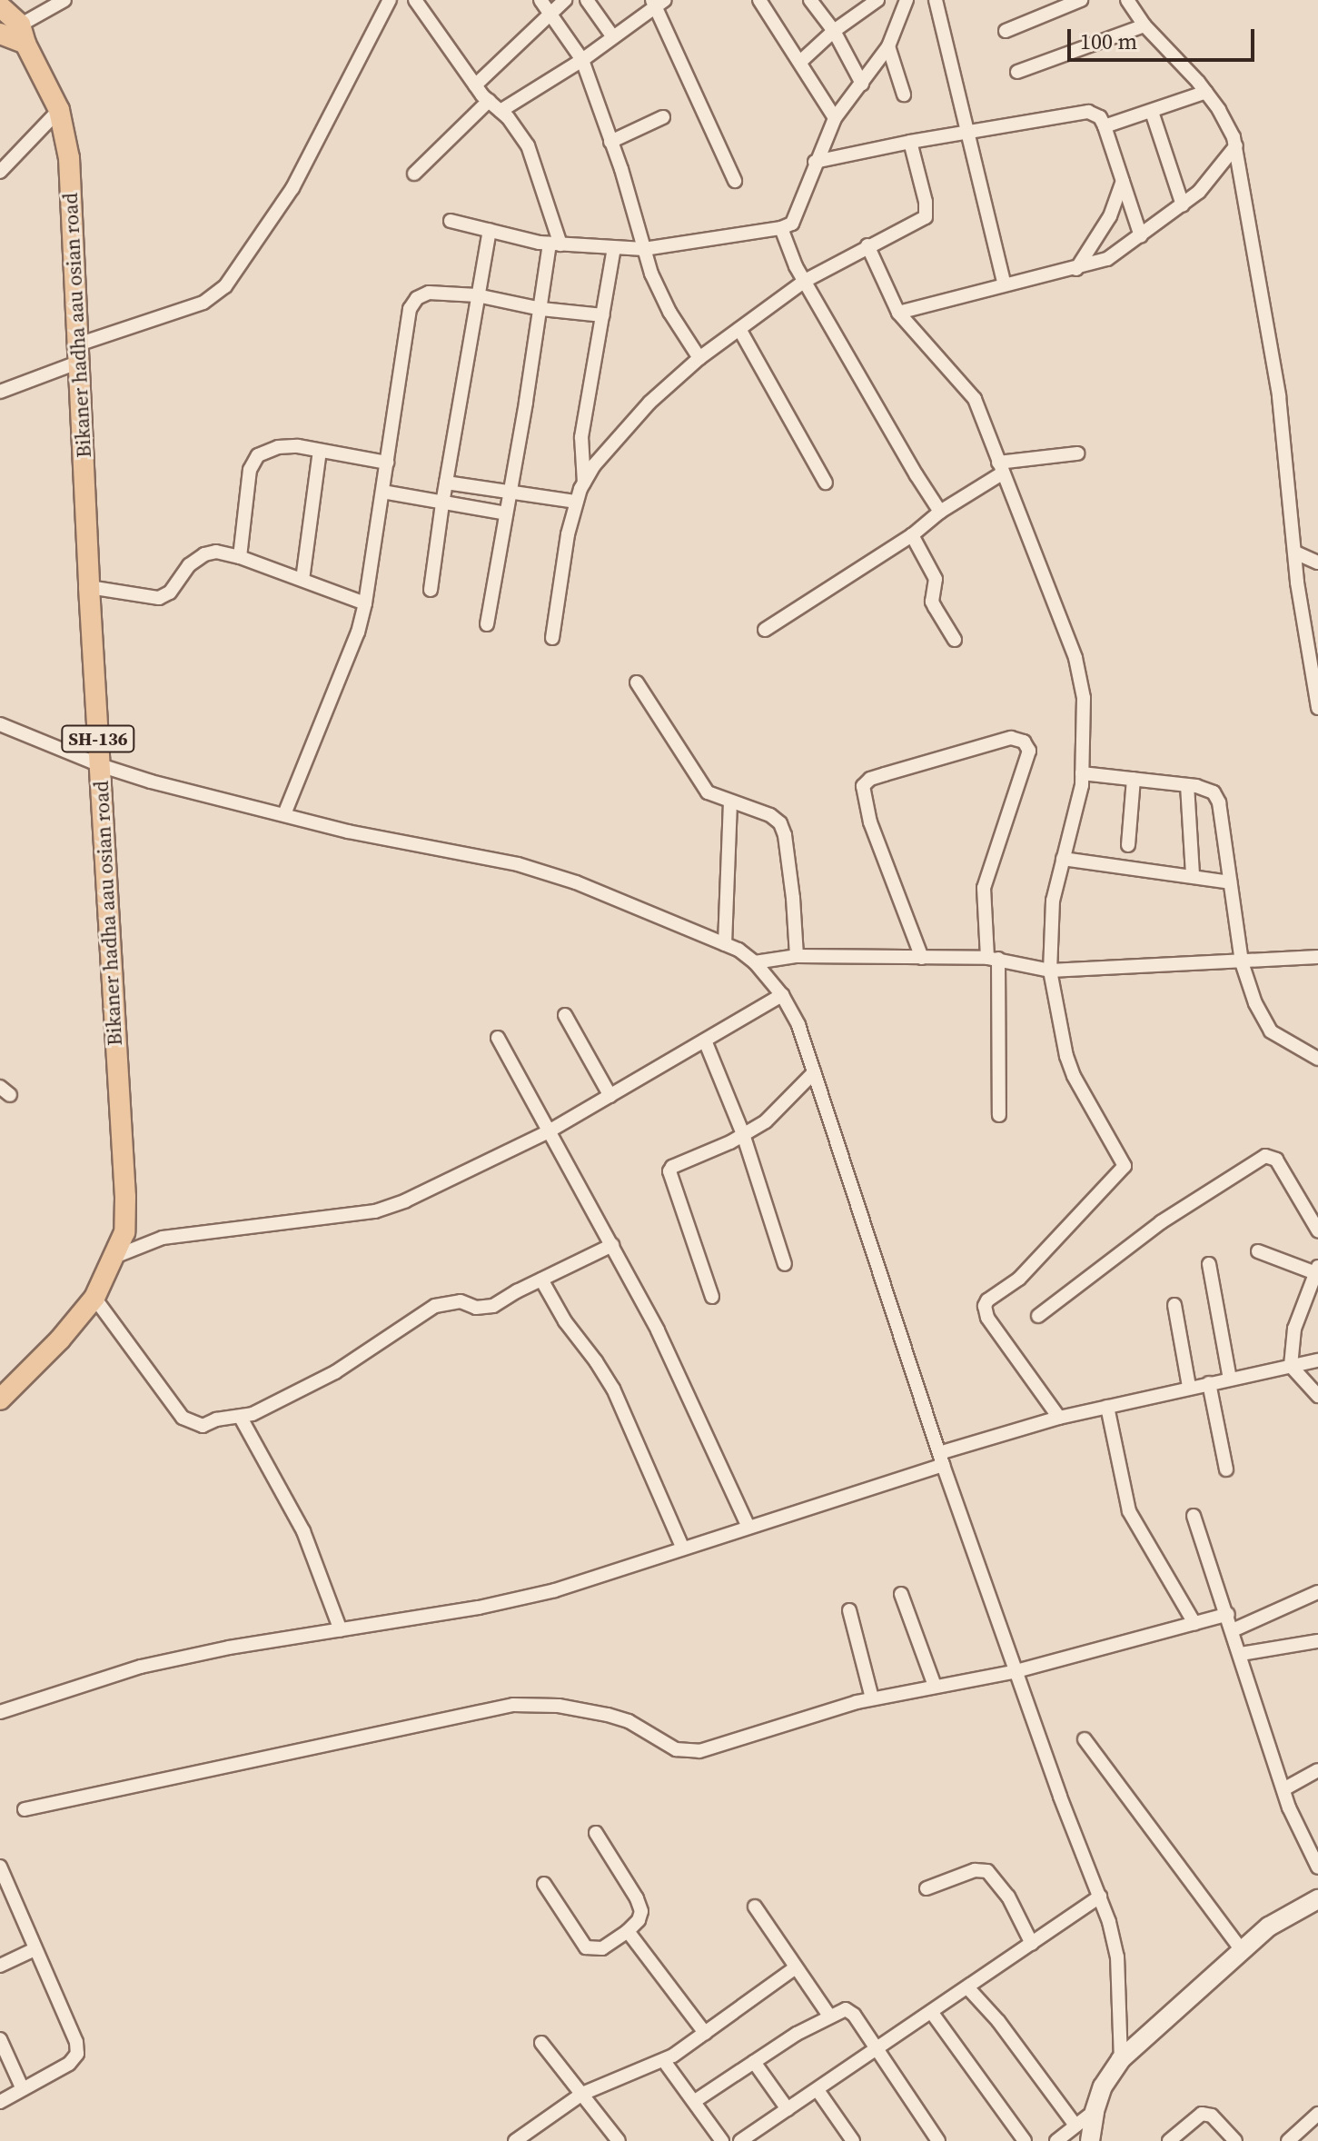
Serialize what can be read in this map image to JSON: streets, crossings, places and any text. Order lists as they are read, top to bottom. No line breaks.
{"streets":{"main road":["Bikaner hadha aau osian road","SH-136"]},"scale_bar":"100 m"}
